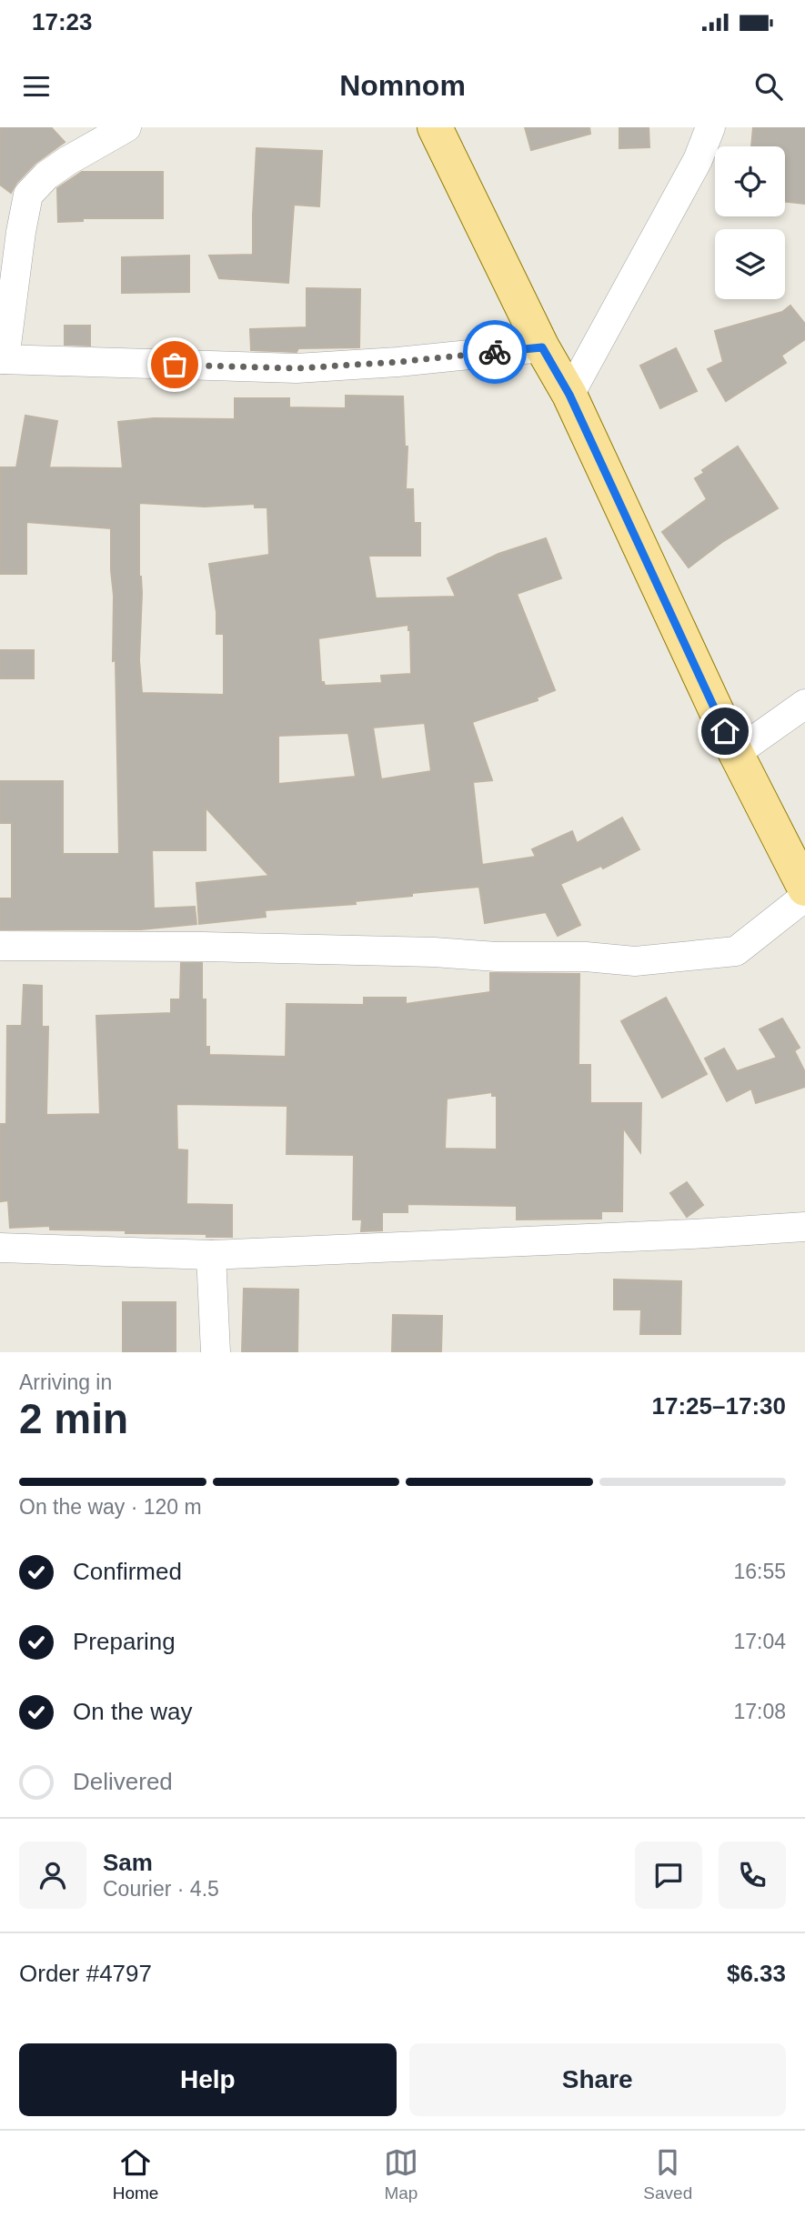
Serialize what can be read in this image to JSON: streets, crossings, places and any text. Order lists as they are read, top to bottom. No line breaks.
{"page":{"status":"17:23","header":"Nomnom","heading":["2 min","Arriving in","17:25–17:30"],"panel":["Sam","Courier · 4.5","Order #4797","$6.33"],"bar":"On the way · 120 m","list":[["Confirmed","16:55"],["Preparing","17:04"],["On the way","17:08"],"Delivered"],"buttons":["Help","Share"],"tabs":["Home","Map","Saved"]}}
